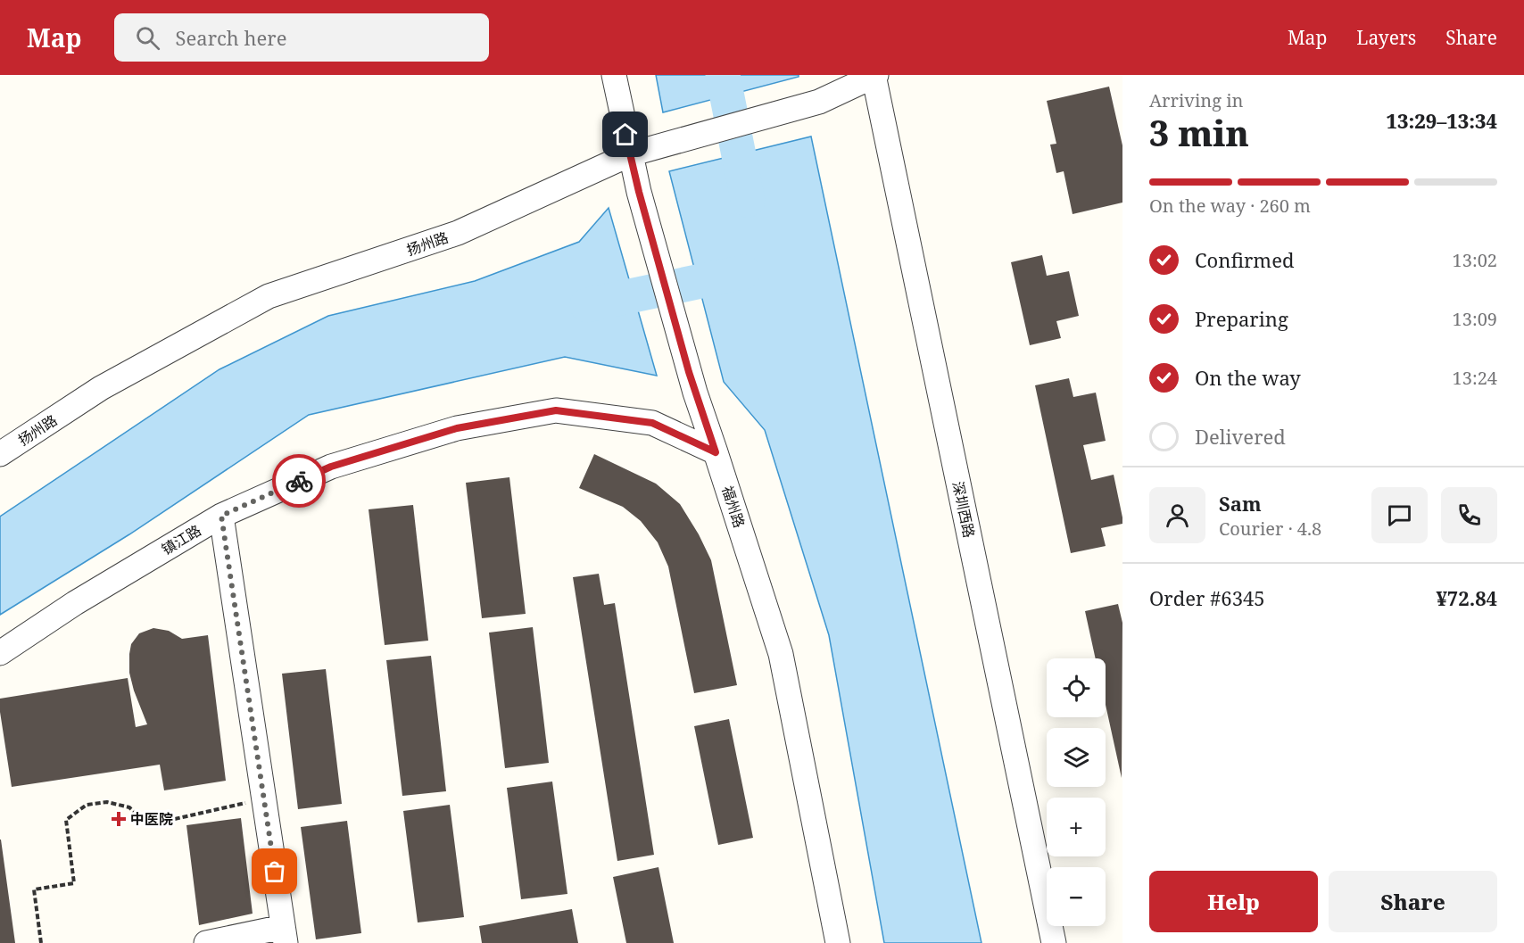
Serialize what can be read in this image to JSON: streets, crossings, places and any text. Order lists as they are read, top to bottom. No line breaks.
{"streets":{"street":["扬州路","福州路","深圳西路","镇江路"]},"crossings":[["扬州路","福州路"],["扬州路","深圳西路"],["福州路","镇江路"]],"places":{"health":["中医院"]},"page":{"header":"Map","search":"Search here","nav":["Map","Layers","Share"],"heading":["3 min","Arriving in","13:29–13:34"],"panel":["Sam","Courier · 4.8","Order #6345","¥72.84"],"bar":"On the way · 260 m","list":[["Confirmed","13:02"],["Preparing","13:09"],["On the way","13:24"],"Delivered"],"map_buttons":["+","−"],"buttons":["Help","Share"]}}
